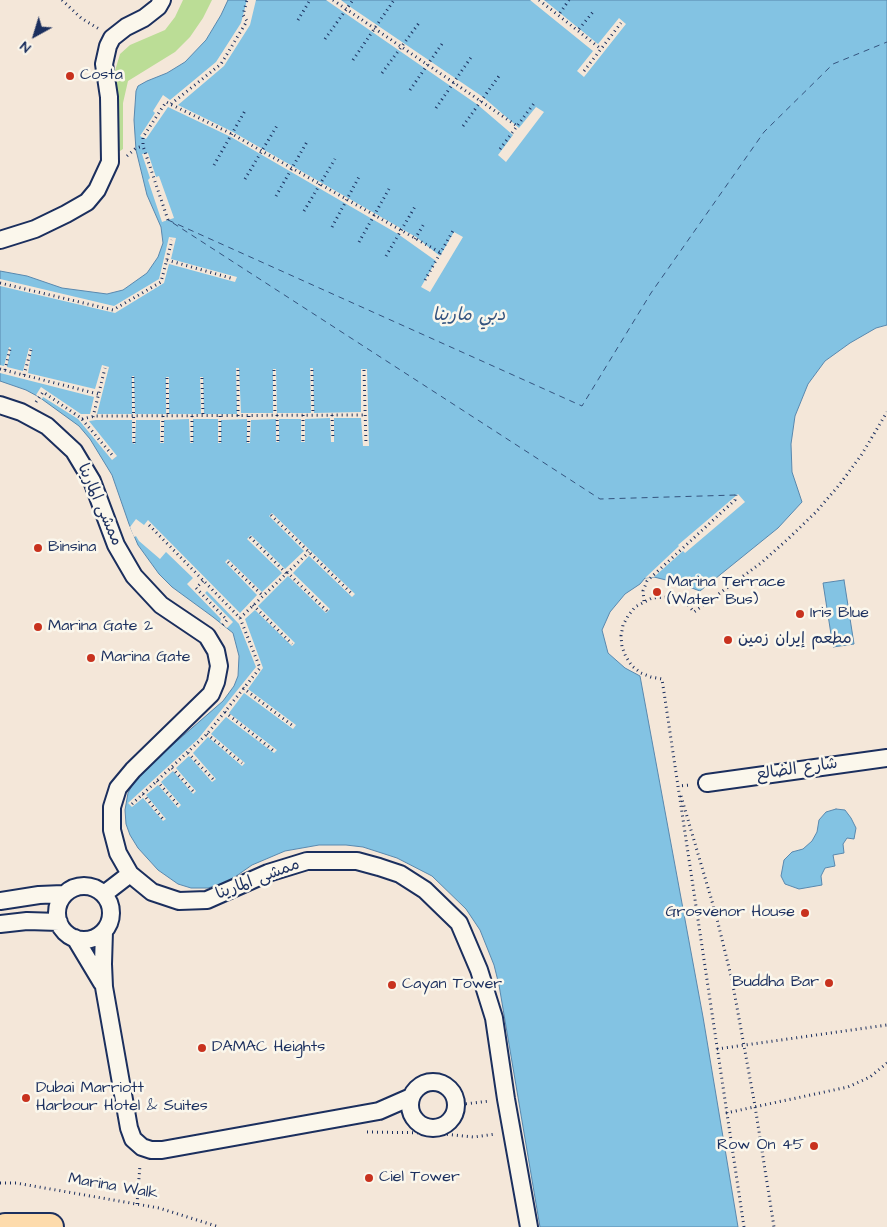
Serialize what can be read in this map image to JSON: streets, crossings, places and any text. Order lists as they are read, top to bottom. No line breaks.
{"streets":{"street":["ممشى المارينا","شارع الضالع"],"path":["Marina Walk"]},"water":["دبي مارينا"],"places":["Costa","Binsina","Marina Terrace (Water Bus)","Iris Blue","Marina Gate 2","مطعم إيران زمين","Marina Gate","Grosvenor House","Buddha Bar","Cayan Tower","DAMAC Heights","Dubai Marriott Harbour Hotel & Suites","Row On 45","Ciel Tower"],"north":"bottom left"}
